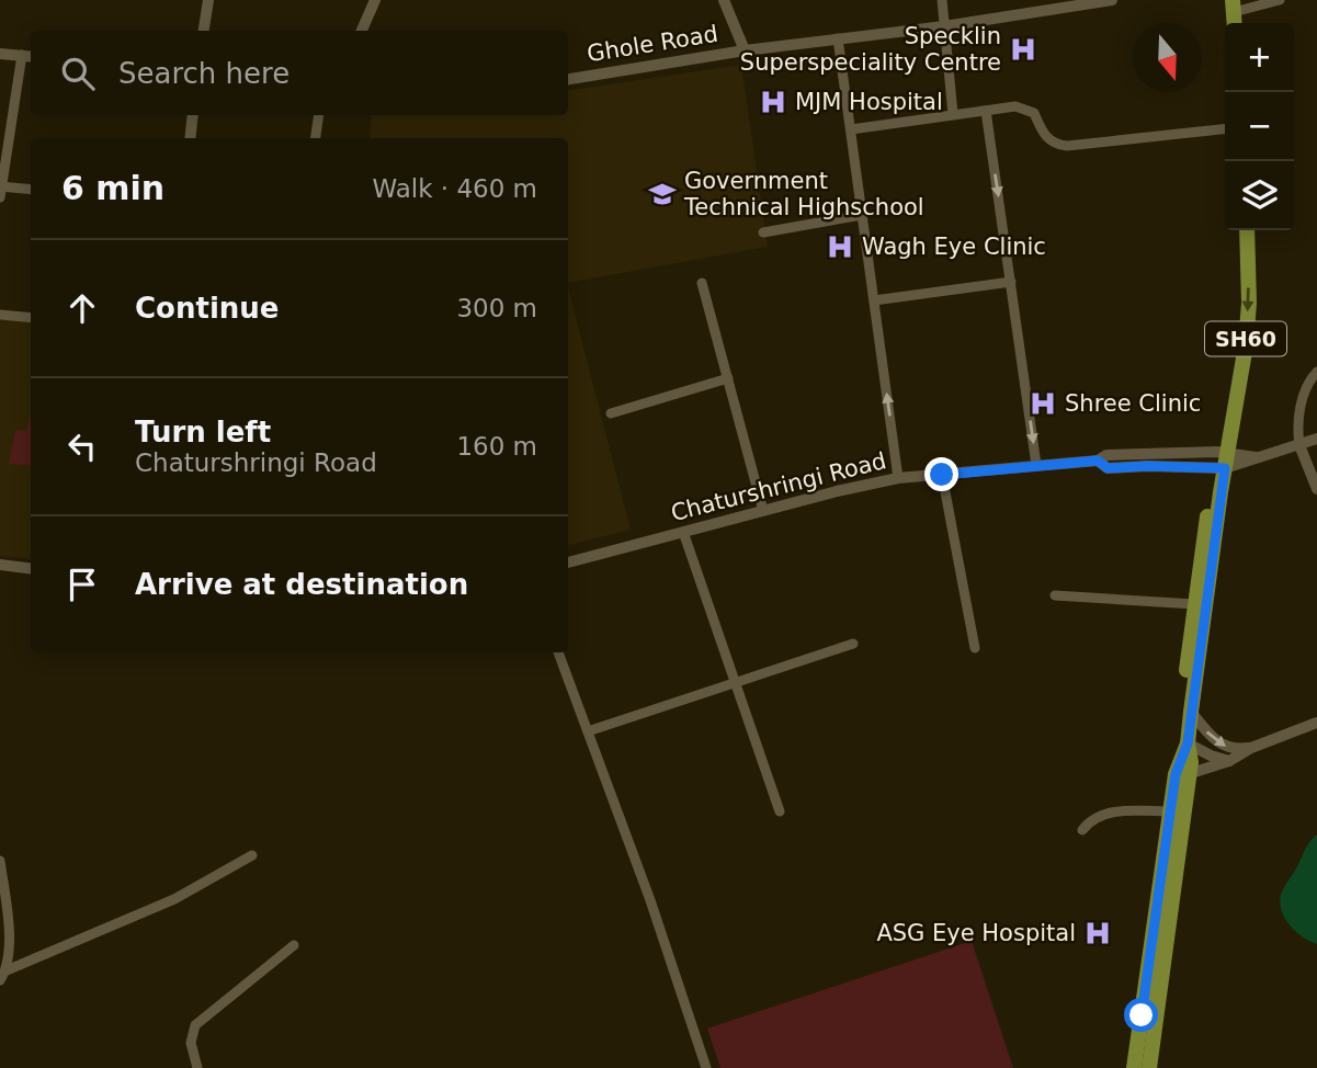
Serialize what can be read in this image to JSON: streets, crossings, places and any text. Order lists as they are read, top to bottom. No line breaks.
{"streets":{"main road":["SH60"],"street":["Ghole Road","Chaturshringi Road"]},"crossings":[["SH60","Chaturshringi Road"]],"places":{"hospital":["Specklin Superspeciality Centre","MJM Hospital","Wagh Eye Clinic","Shree Clinic","ASG Eye Hospital"],"school or university":["Government Technical Highschool"]},"north":"bottom","page":{"map_buttons":["+","−"],"search":"Search here","heading":["6 min","Walk · 460 m"],"list":[["Continue","300 m"],["Turn left","Chaturshringi Road","160 m"],"Arrive at destination"]}}
